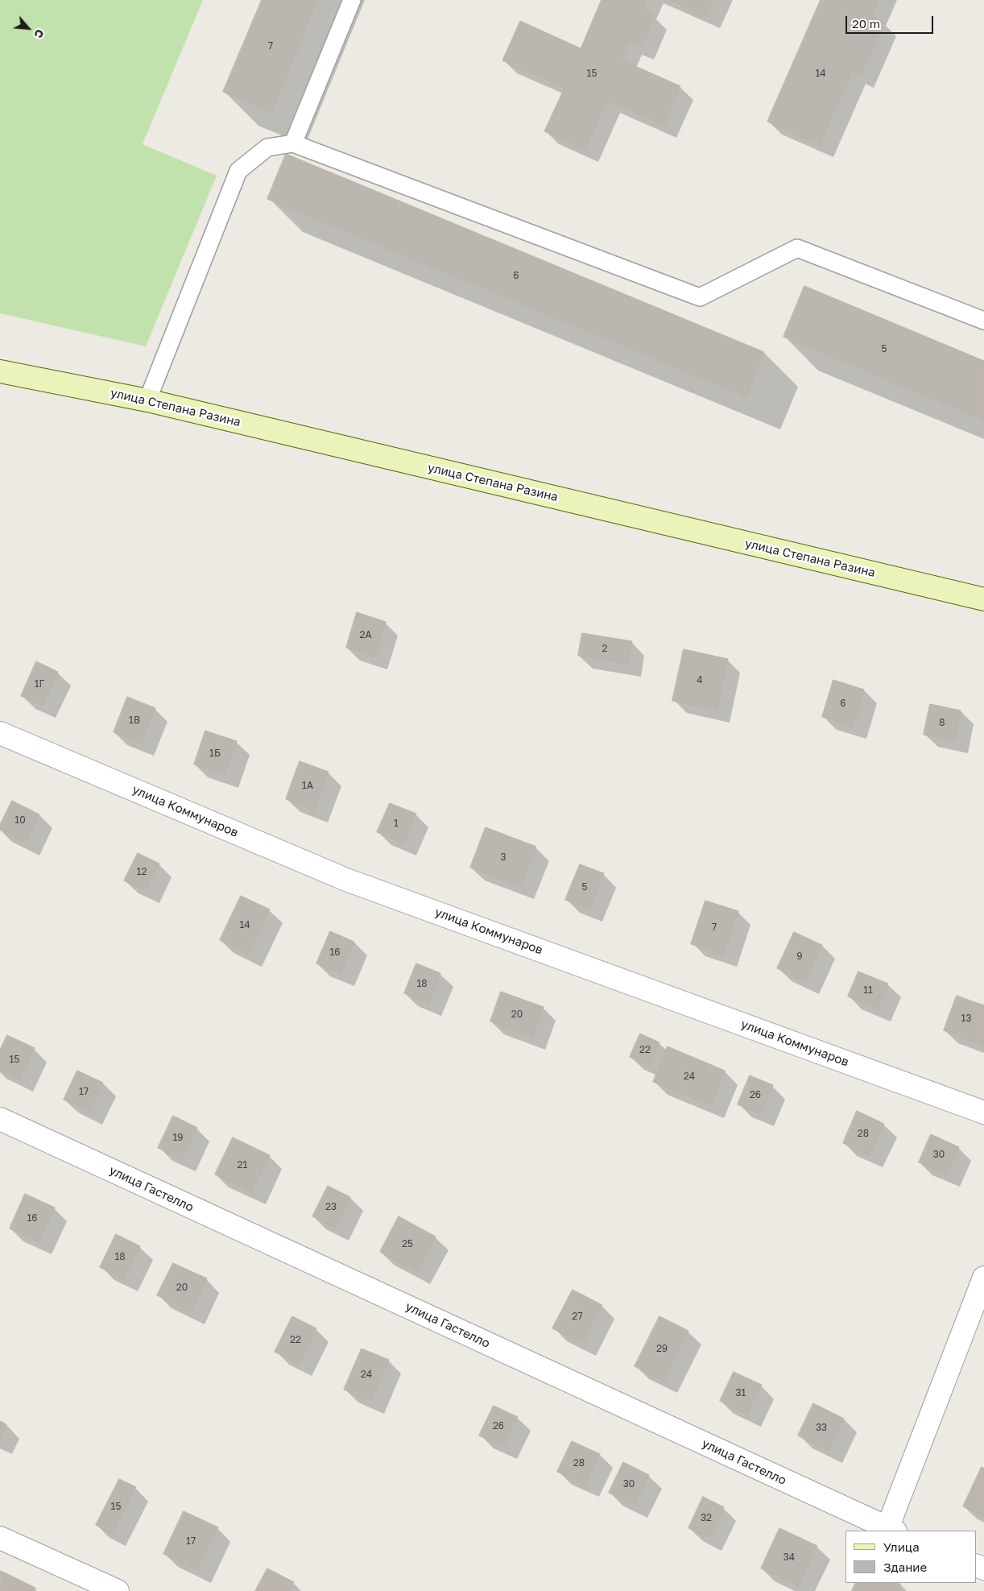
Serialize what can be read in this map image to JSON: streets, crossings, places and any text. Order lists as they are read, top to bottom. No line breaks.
{"streets":{"main road":["улица Степана Разина"],"street":["улица Коммунаров","улица Гастелло"]},"house_numbers":["7","15","14","6","5","2А","2","4","1Г","6","1В","8","1Б","1А","10","1","3","12","5","14","7","16","9","18","11","20","13","22","15","24","17","26","28","19","30","21","23","16","25","18","20","27","22","29","24","31","26","33","28","30","15","32","17","34"],"legend":["Улица","Здание"],"scale_bar":"20 m","north":"bottom right"}
